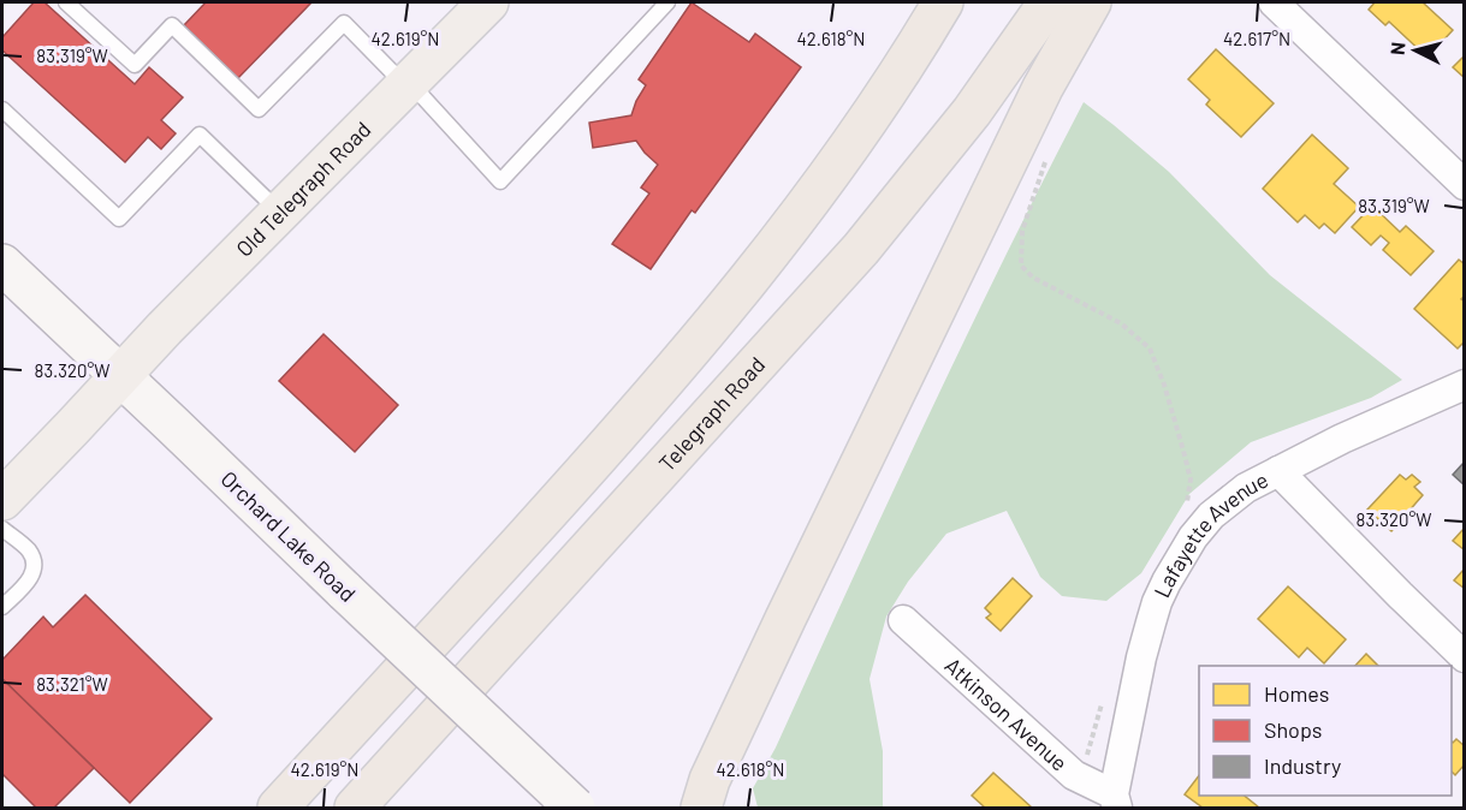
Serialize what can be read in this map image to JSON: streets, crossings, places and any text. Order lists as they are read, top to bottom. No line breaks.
{"streets":{"highway":["Telegraph Road"],"main road":["Old Telegraph Road","Orchard Lake Road"],"street":["Lafayette Avenue","Atkinson Avenue"]},"crossings":[["Old Telegraph Road","Orchard Lake Road"],["Lafayette Avenue","Atkinson Avenue"]],"legend":["Homes","Shops","Industry"],"north":"left","coordinates":["42.619°N","42.618°N","42.617°N","83.319°W","83.320°W","83.321°W"]}
